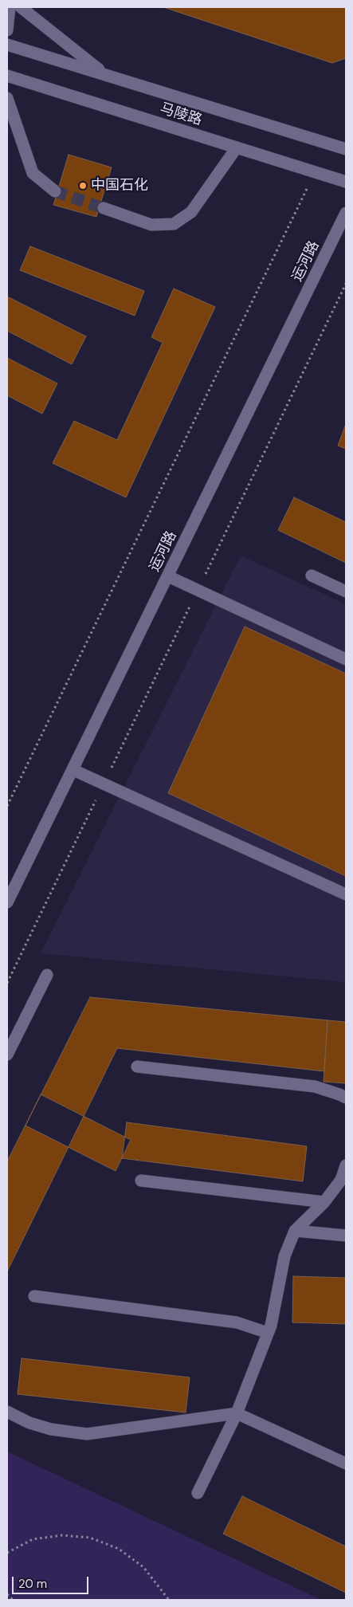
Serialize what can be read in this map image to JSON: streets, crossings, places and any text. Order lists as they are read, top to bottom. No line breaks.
{"streets":{"street":["马陵路","运河路"]},"places":["中国石化"],"scale_bar":"20 m"}
